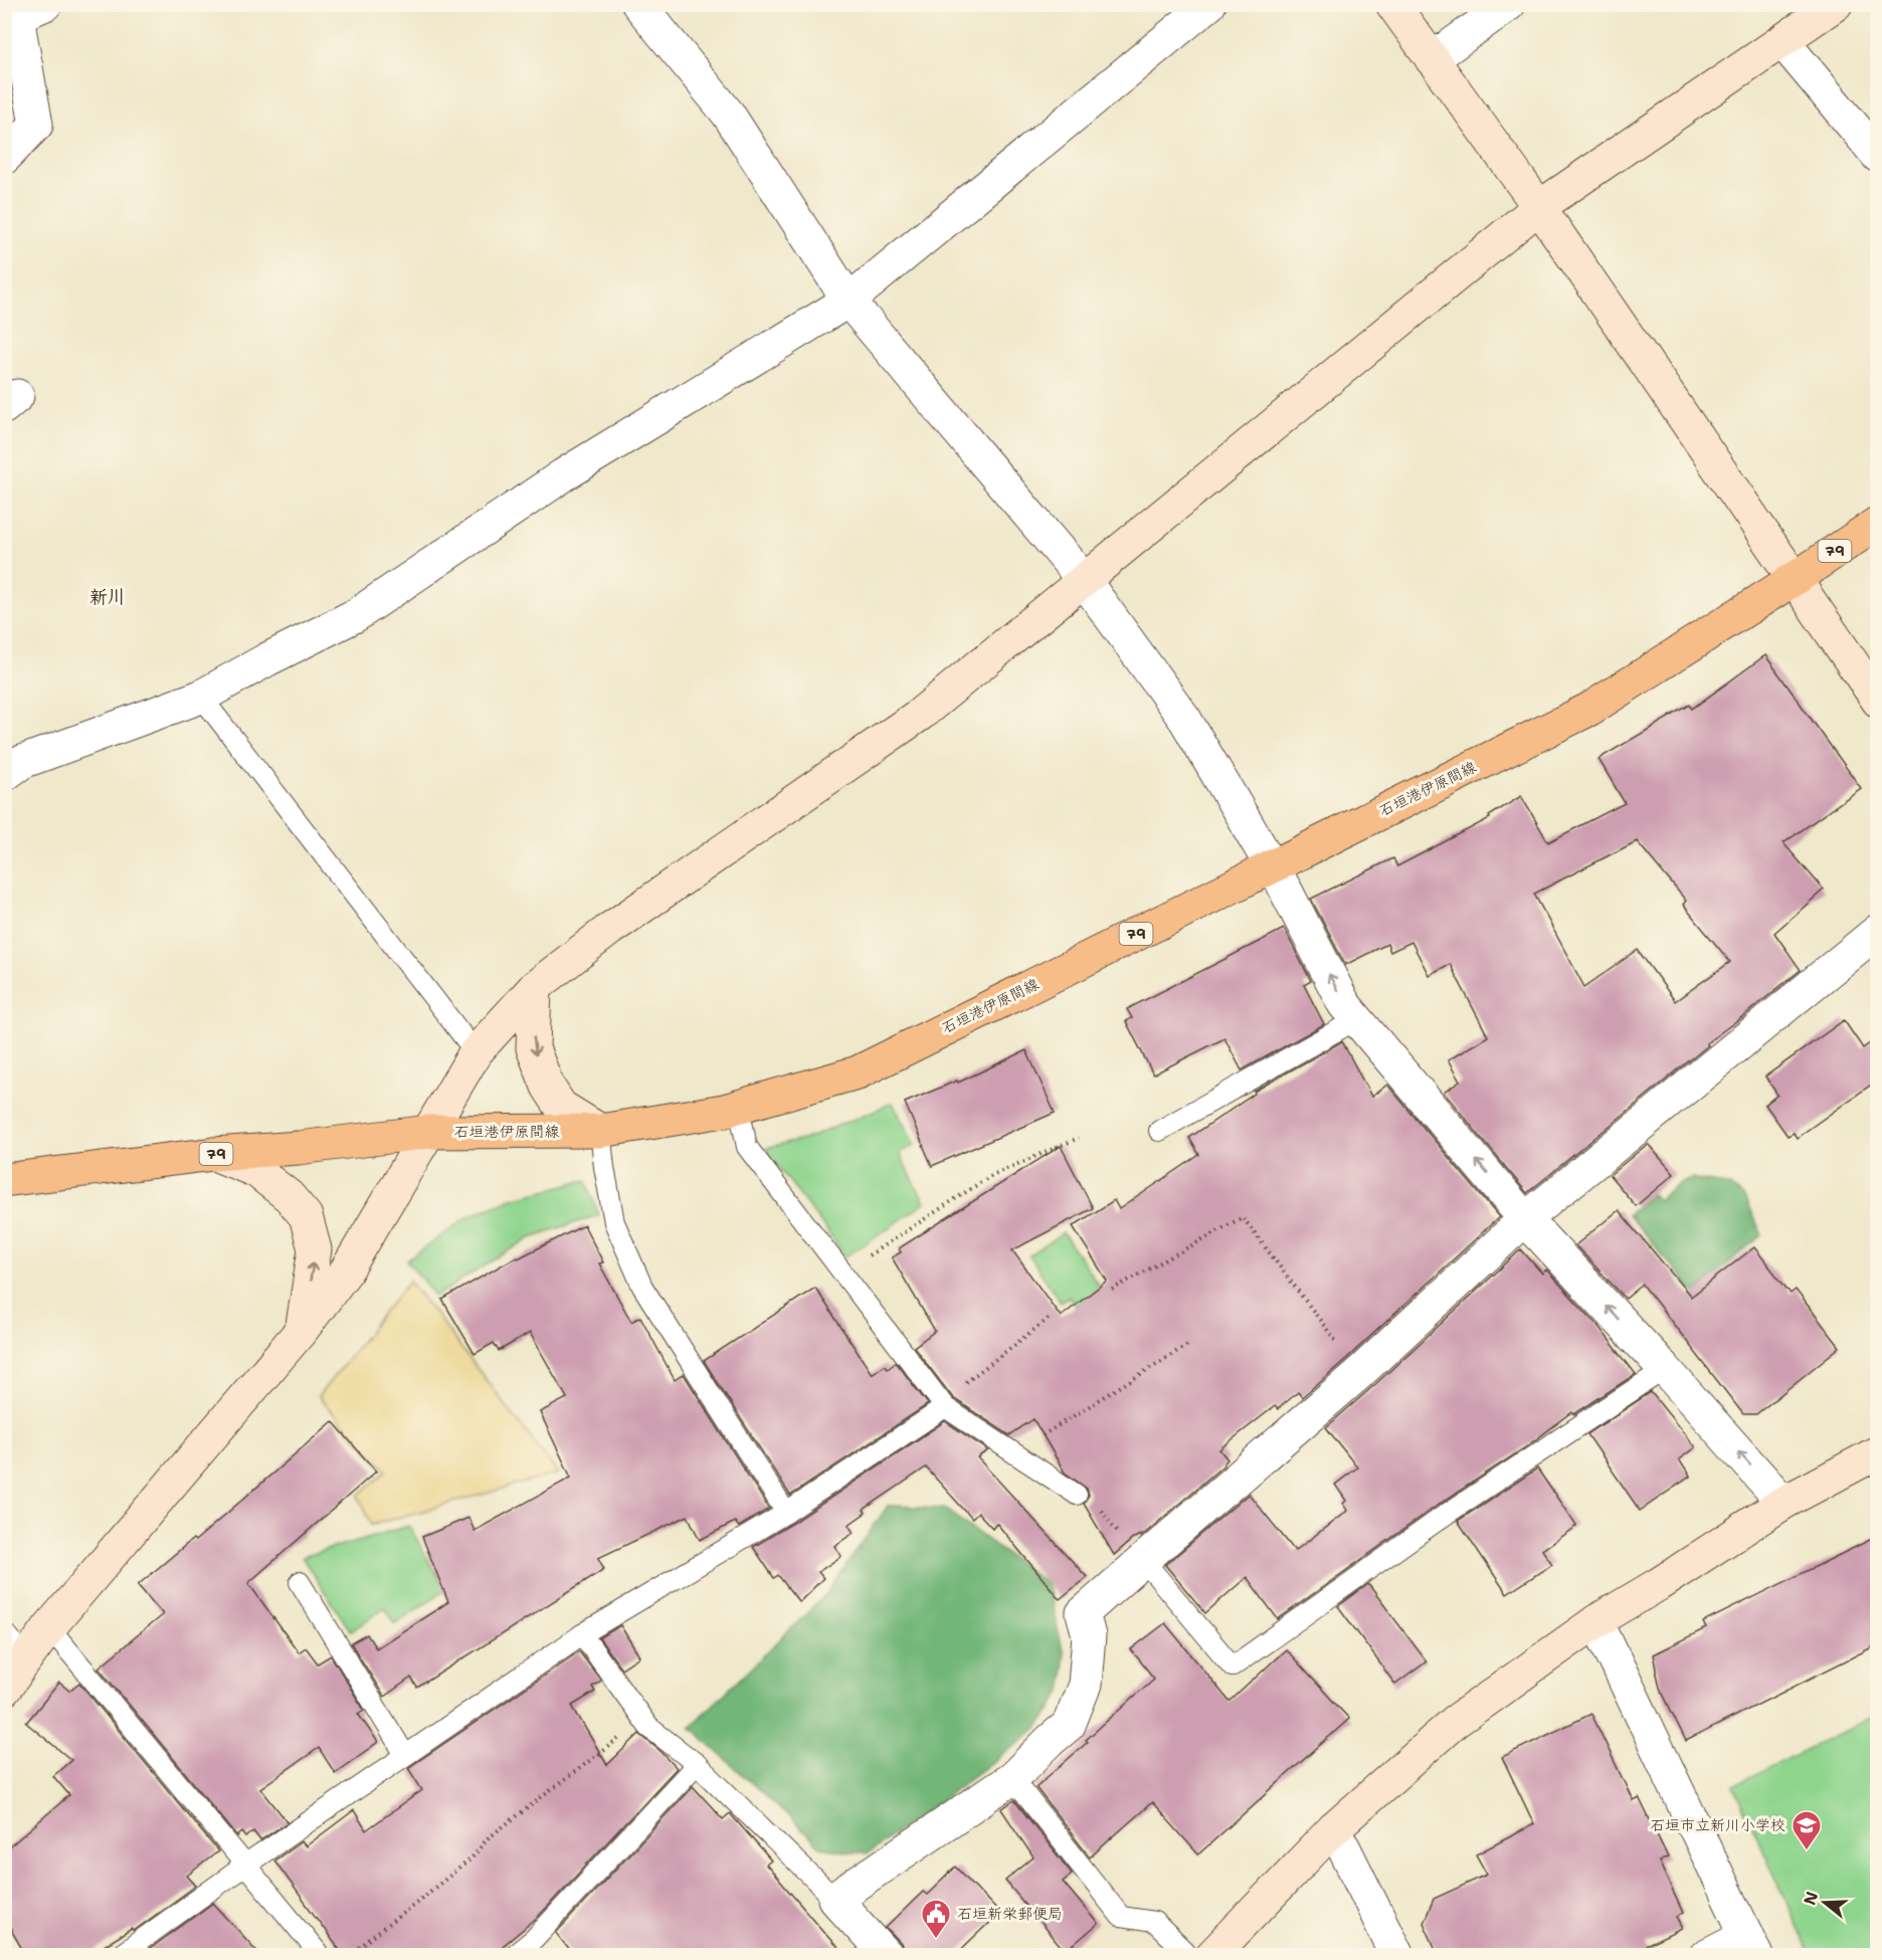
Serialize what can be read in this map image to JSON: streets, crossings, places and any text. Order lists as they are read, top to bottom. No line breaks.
{"streets":{"main road":["79","石垣港伊原間線"]},"districts":["新川"],"places":{"school or university":["石垣市立新川小学校"],"public building":["石垣新栄郵便局"]},"north":"left"}
